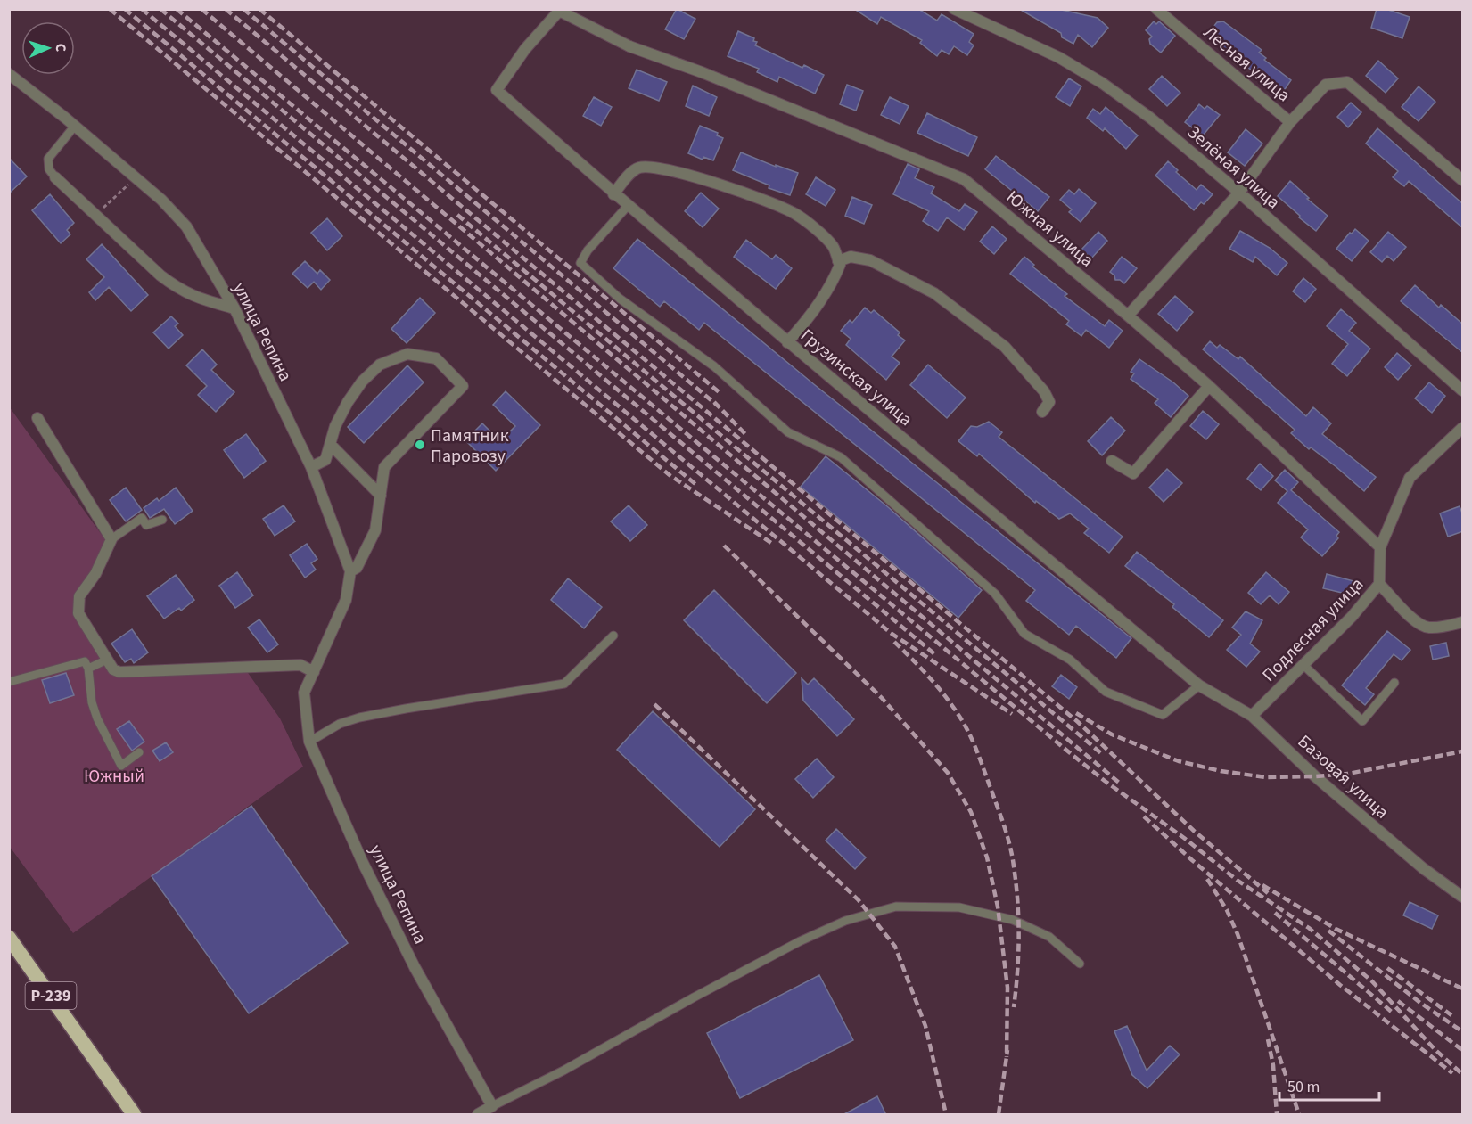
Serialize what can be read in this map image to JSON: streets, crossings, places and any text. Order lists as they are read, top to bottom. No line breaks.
{"streets":{"highway":["Р-239"],"street":["Лесная улица","Зелёная улица","Южная улица","улица Репина","Грузинская улица","Подлесная улица","Базовая улица"]},"crossings":[["Южная улица","Грузинская улица"],["Южная улица","Подлесная улица"],["Грузинская улица","Базовая улица"],["Подлесная улица","Базовая улица"]],"parks":["Южный"],"places":["Памятник Паровозу"],"scale_bar":"50 m","north":"right"}
